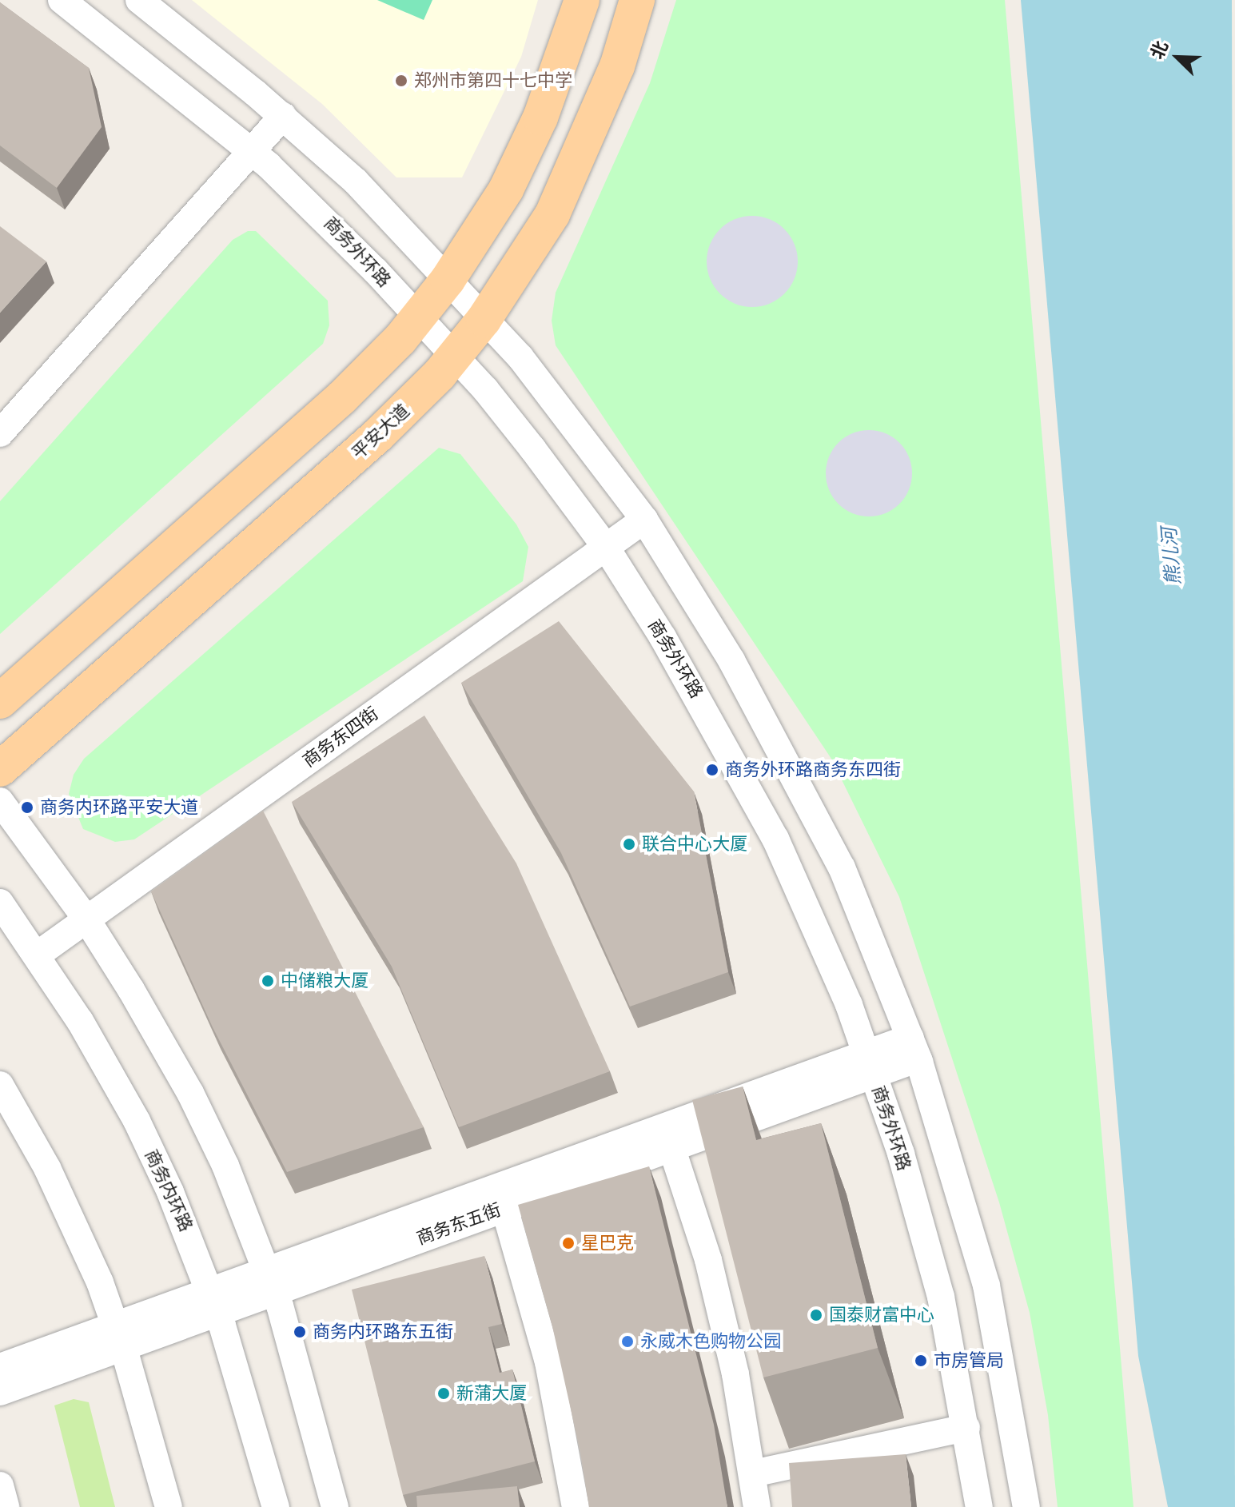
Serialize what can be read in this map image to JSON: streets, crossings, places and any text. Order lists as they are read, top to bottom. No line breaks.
{"streets":{"main road":["平安大道"],"street":["商务外环路","商务东四街","商务内环路","商务东五街"]},"crossings":[["商务外环路","平安大道"],["商务外环路","商务东四街"],["商务外环路","商务东五街"],["商务东四街","商务内环路"],["商务内环路","商务东五街"]],"water":["熊儿河"],"places":["郑州市第四十七中学","商务外环路商务东四街","商务内环路平安大道","联合中心大厦","中储粮大厦","星巴克","国泰财富中心","商务内环路东五街","永威木色购物公园","市房管局","新蒲大厦"],"north":"top left"}
